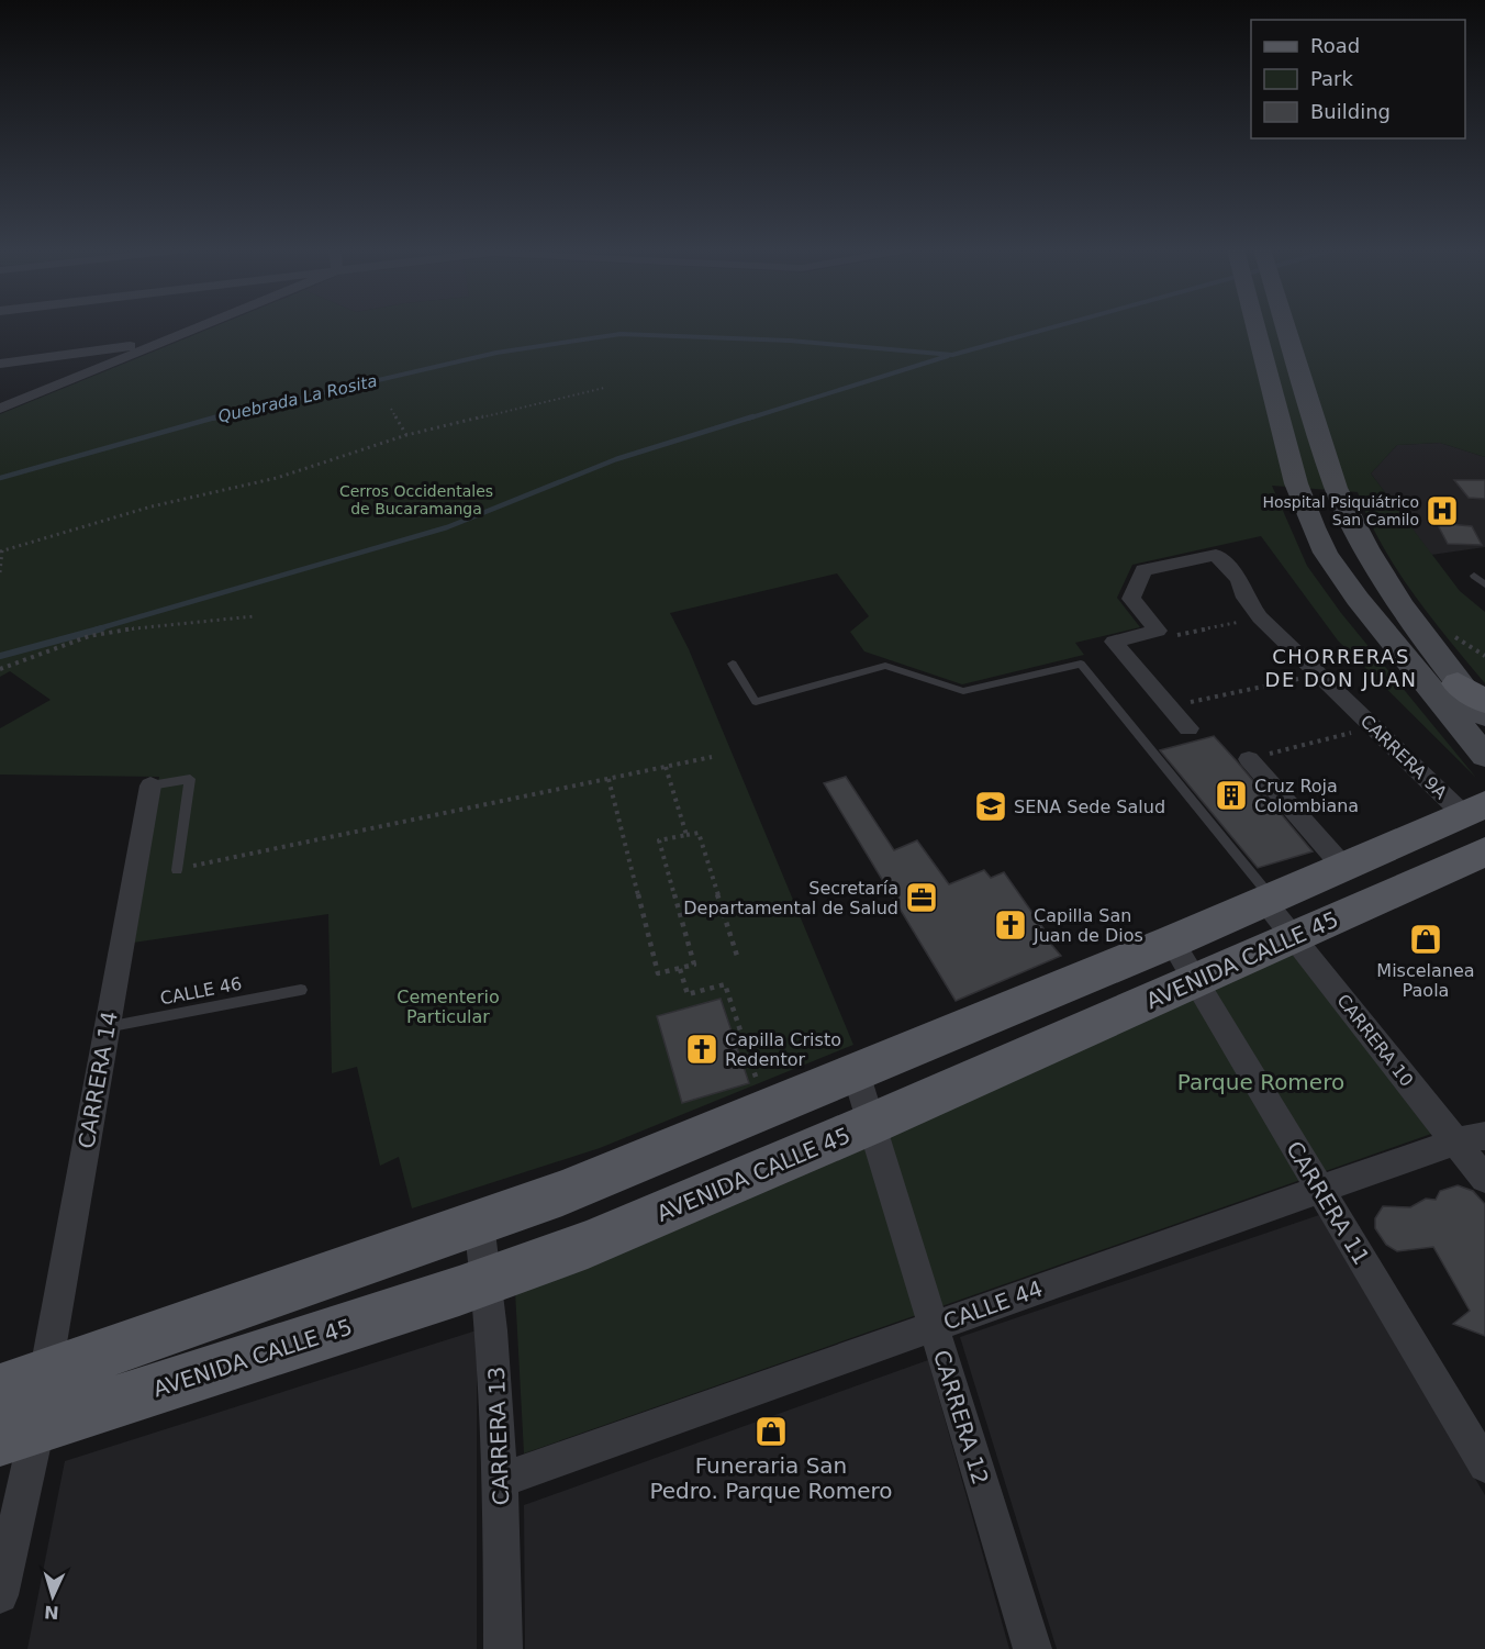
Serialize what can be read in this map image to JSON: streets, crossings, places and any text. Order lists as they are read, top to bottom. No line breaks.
{"streets":{"main road":["AVENIDA CALLE 45"],"street":["CARRERA 9A","CARRERA 10","CARRERA 14","CARRERA 11","CALLE 44","CARRERA 12","CARRERA 13"],"lane":["CALLE 46"]},"crossings":[["CARRERA 9A","AVENIDA CALLE 45"],["AVENIDA CALLE 45","CARRERA 10"],["AVENIDA CALLE 45","CARRERA 14"],["AVENIDA CALLE 45","CARRERA 11"],["AVENIDA CALLE 45","CARRERA 12"],["AVENIDA CALLE 45","CARRERA 13"],["CALLE 46","CARRERA 14"],["CARRERA 10","CALLE 44"],["CARRERA 11","CALLE 44"],["CALLE 44","CARRERA 12"],["CALLE 44","CARRERA 13"]],"districts":["CHORRERAS DE DON JUAN"],"water":["Quebrada La Rosita"],"parks":["Cerros Occidentales de Bucaramanga","Cementerio Particular","Parque Romero"],"places":{"hospital":["Hospital Psiquiátrico San Camilo"],"building":["Cruz Roja Colombiana"],"school or university":["SENA Sede Salud"],"office":["Secretaría Departamental de Salud"],"church":["Capilla San Juan de Dios","Capilla Cristo Redentor"],"shop":["Miscelanea Paola","Funeraria San Pedro. Parque Romero"]},"legend":["Road","Park","Building"],"north":"bottom"}
